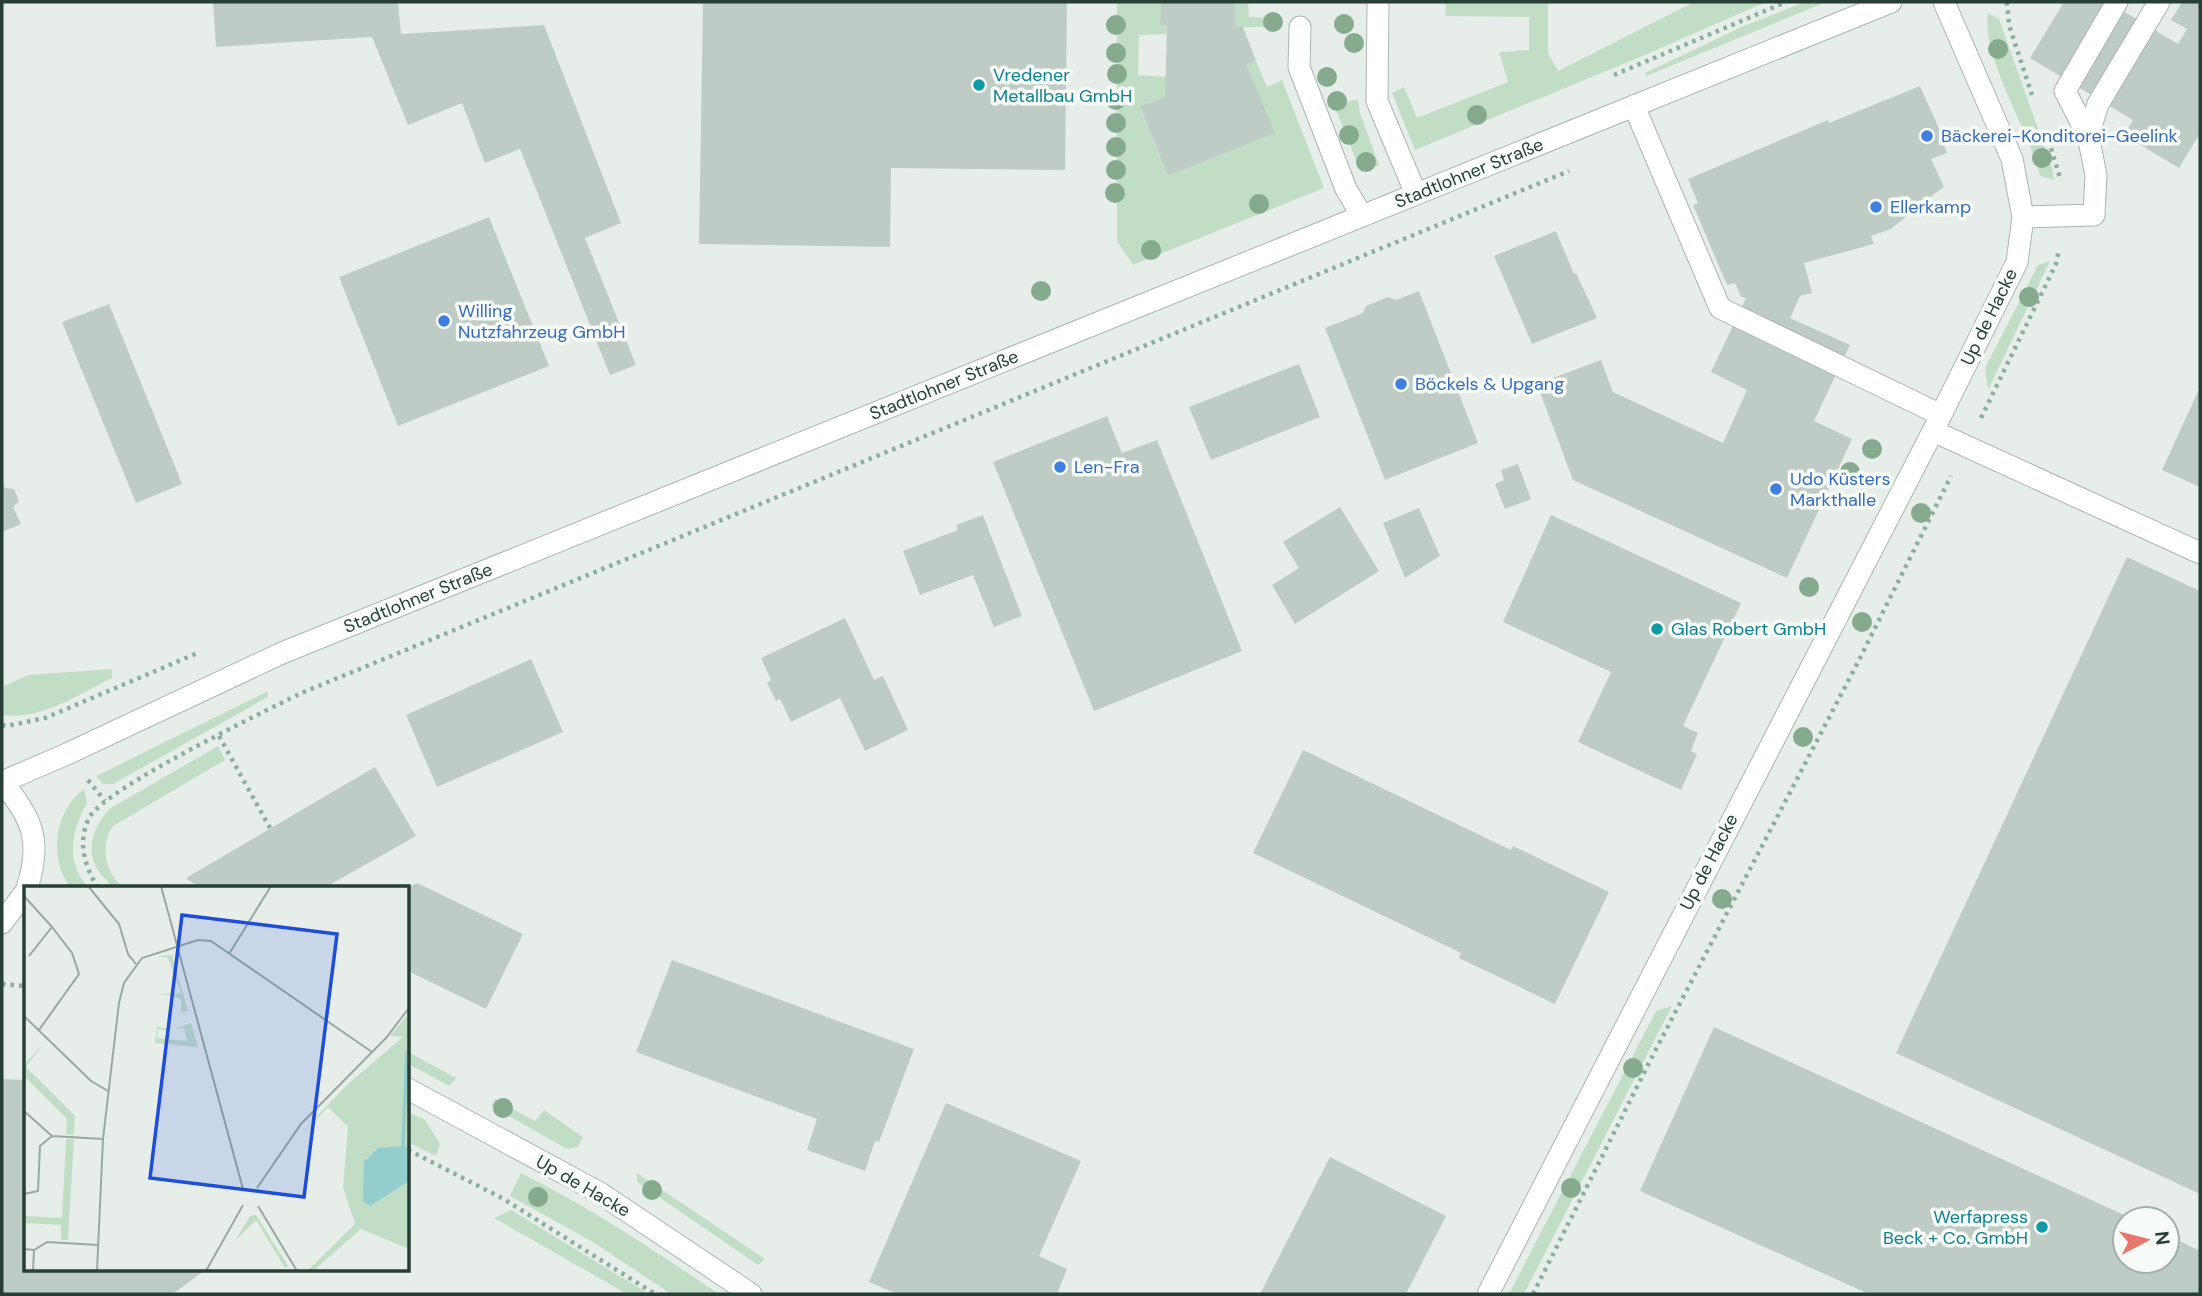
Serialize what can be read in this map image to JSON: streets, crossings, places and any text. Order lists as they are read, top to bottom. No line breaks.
{"streets":{"street":["Stadtlohner Straße","Up de Hacke"]},"places":["Vredener Metallbau GmbH","Bäckerei-Konditorei-Geelink","Ellerkamp","Willing Nutzfahrzeug GmbH","Böckels & Upgang","Len-Fra","Udo Küsters Markthalle","Glas Robert GmbH","Werfapress Beck + Co. GmbH"],"north":"right"}
